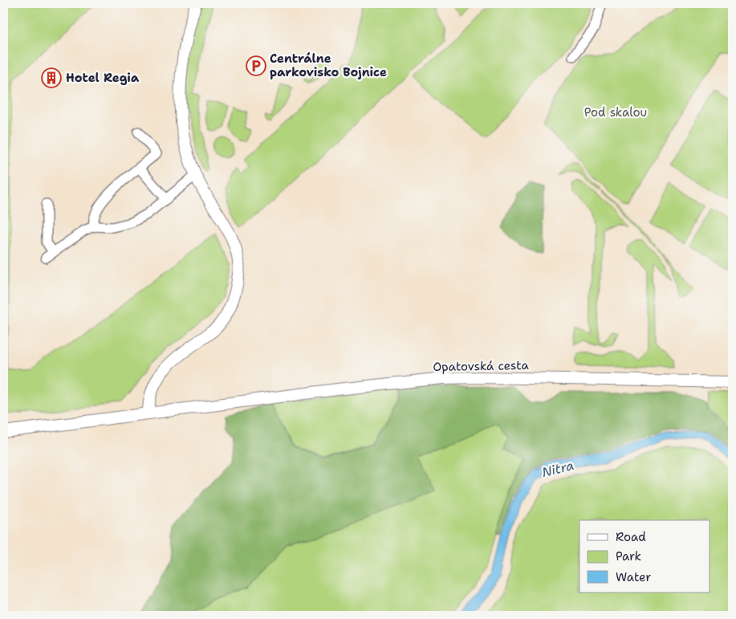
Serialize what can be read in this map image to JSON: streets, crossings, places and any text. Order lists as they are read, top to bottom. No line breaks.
{"streets":{"street":["Opatovská cesta"]},"water":["Nitra"],"parks":["Pod skalou"],"places":{"parking":["Centrálne parkovisko Bojnice"],"building":["Hotel Regia"]},"legend":["Road","Park","Water"]}
